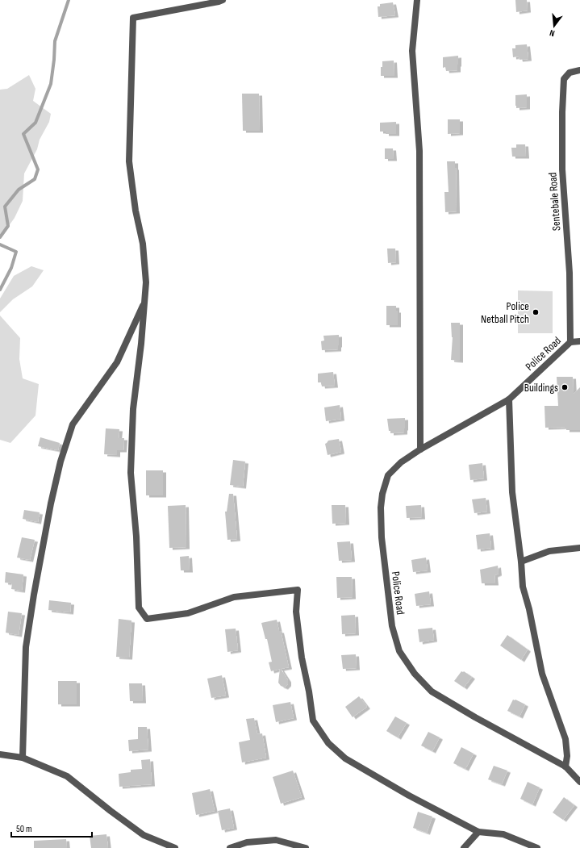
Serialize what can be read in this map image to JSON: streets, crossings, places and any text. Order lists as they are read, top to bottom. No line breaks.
{"streets":{"street":["Sentebale Road","Police Road"]},"crossings":[["Sentebale Road","Police Road"]],"places":["Police Netball Pitch","Buildings"],"scale_bar":"50 m","north":"bottom"}
